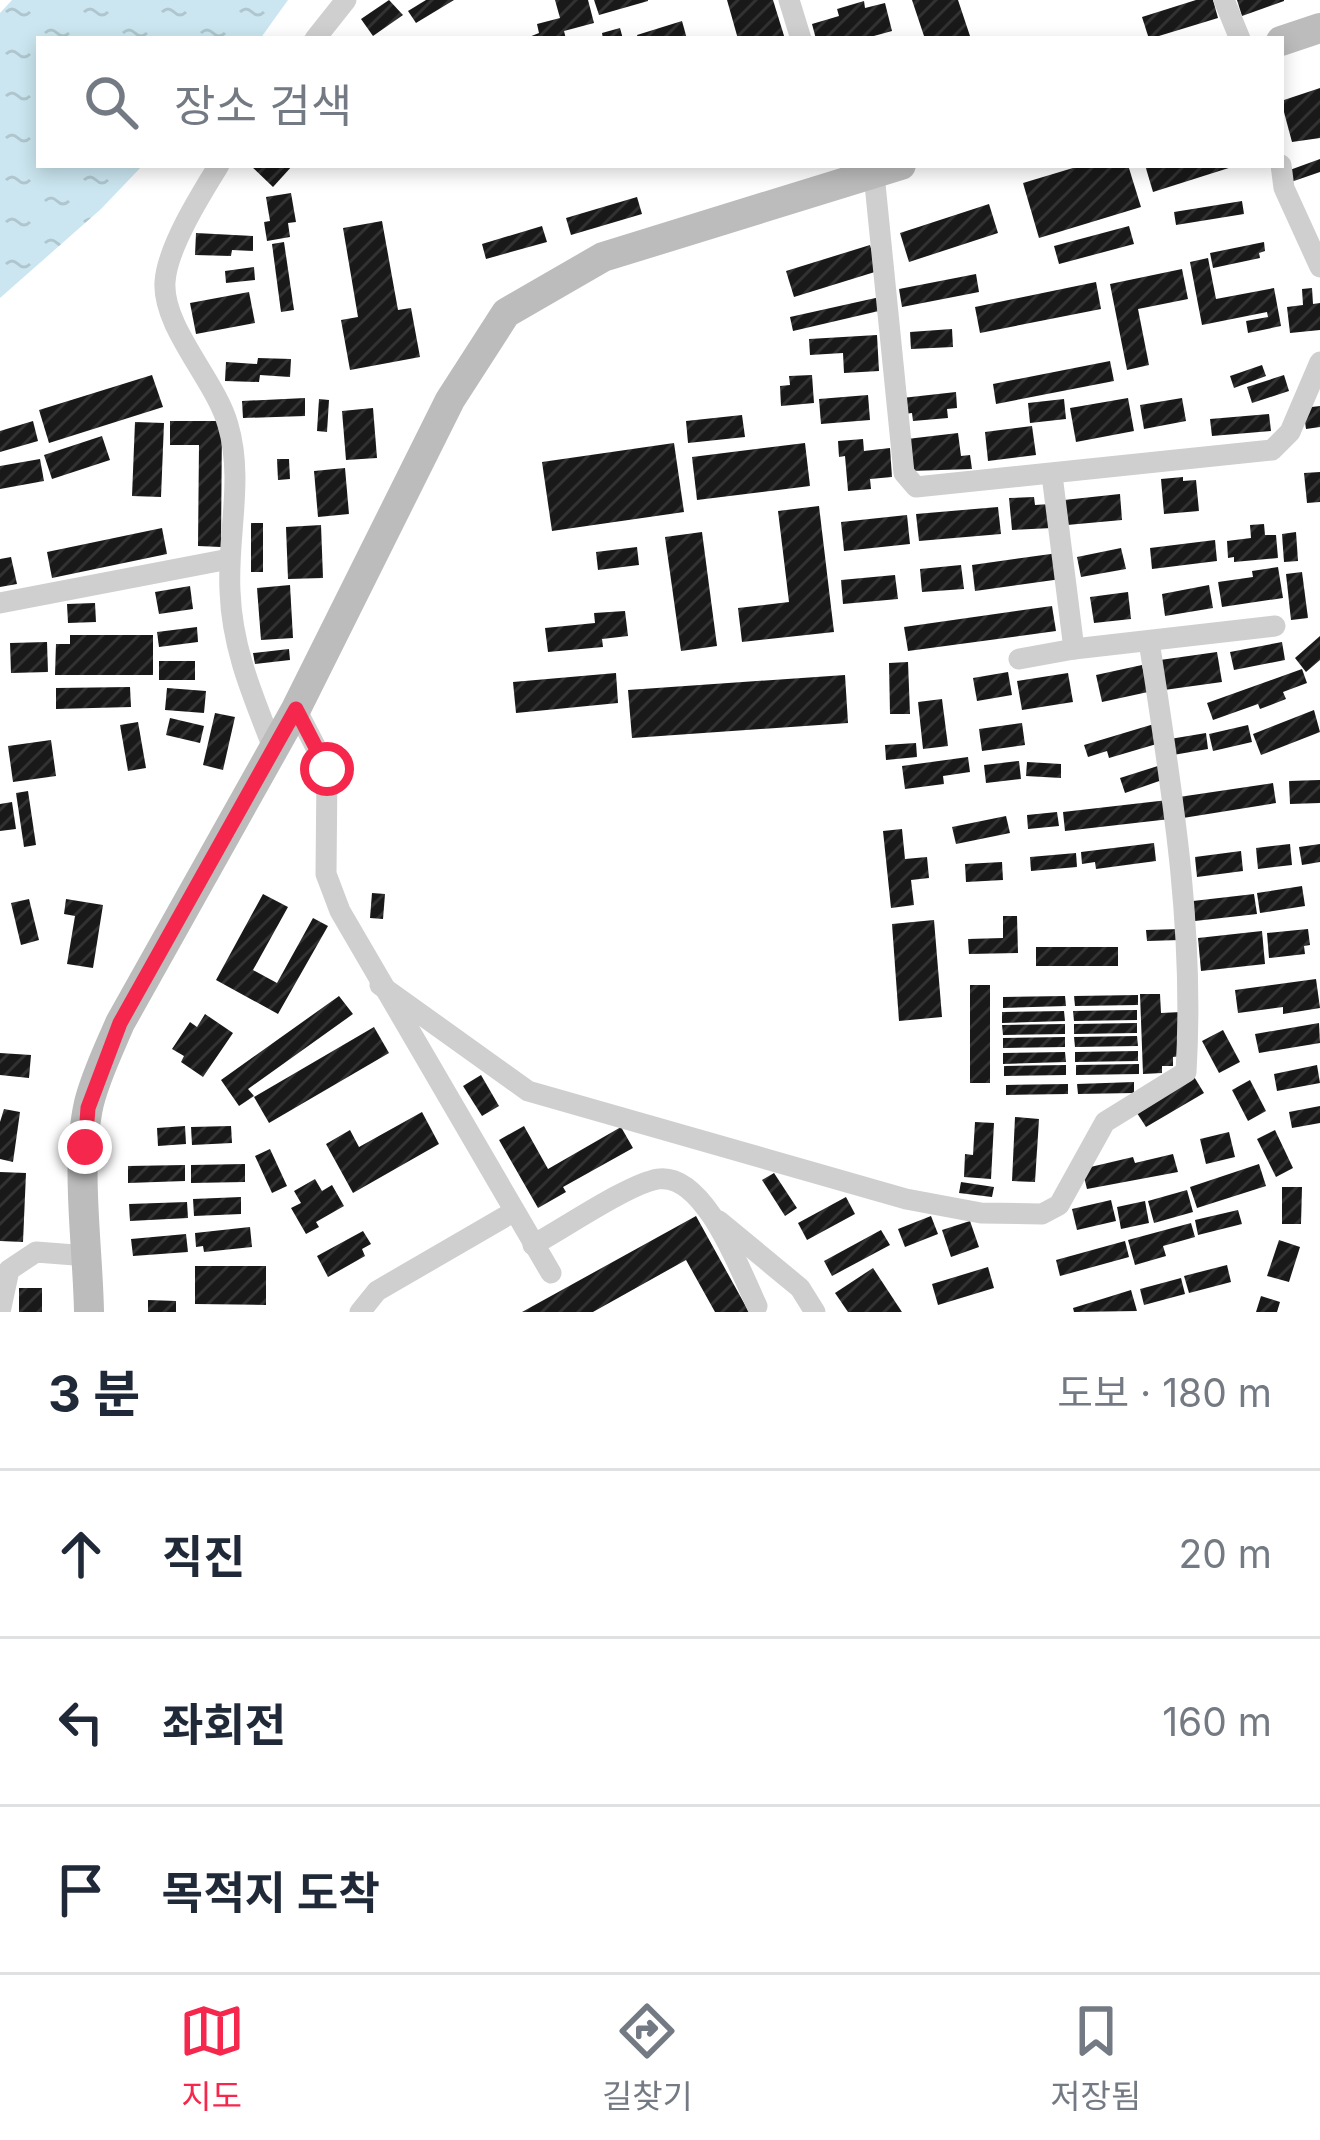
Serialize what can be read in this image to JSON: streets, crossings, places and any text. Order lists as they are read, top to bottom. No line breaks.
{"page":{"search":"장소 검색","heading":["3 분","도보 · 180 m"],"list":[["직진","20 m"],["좌회전","160 m"],"목적지 도착"],"nav":["지도","길찾기","저장됨"]}}
